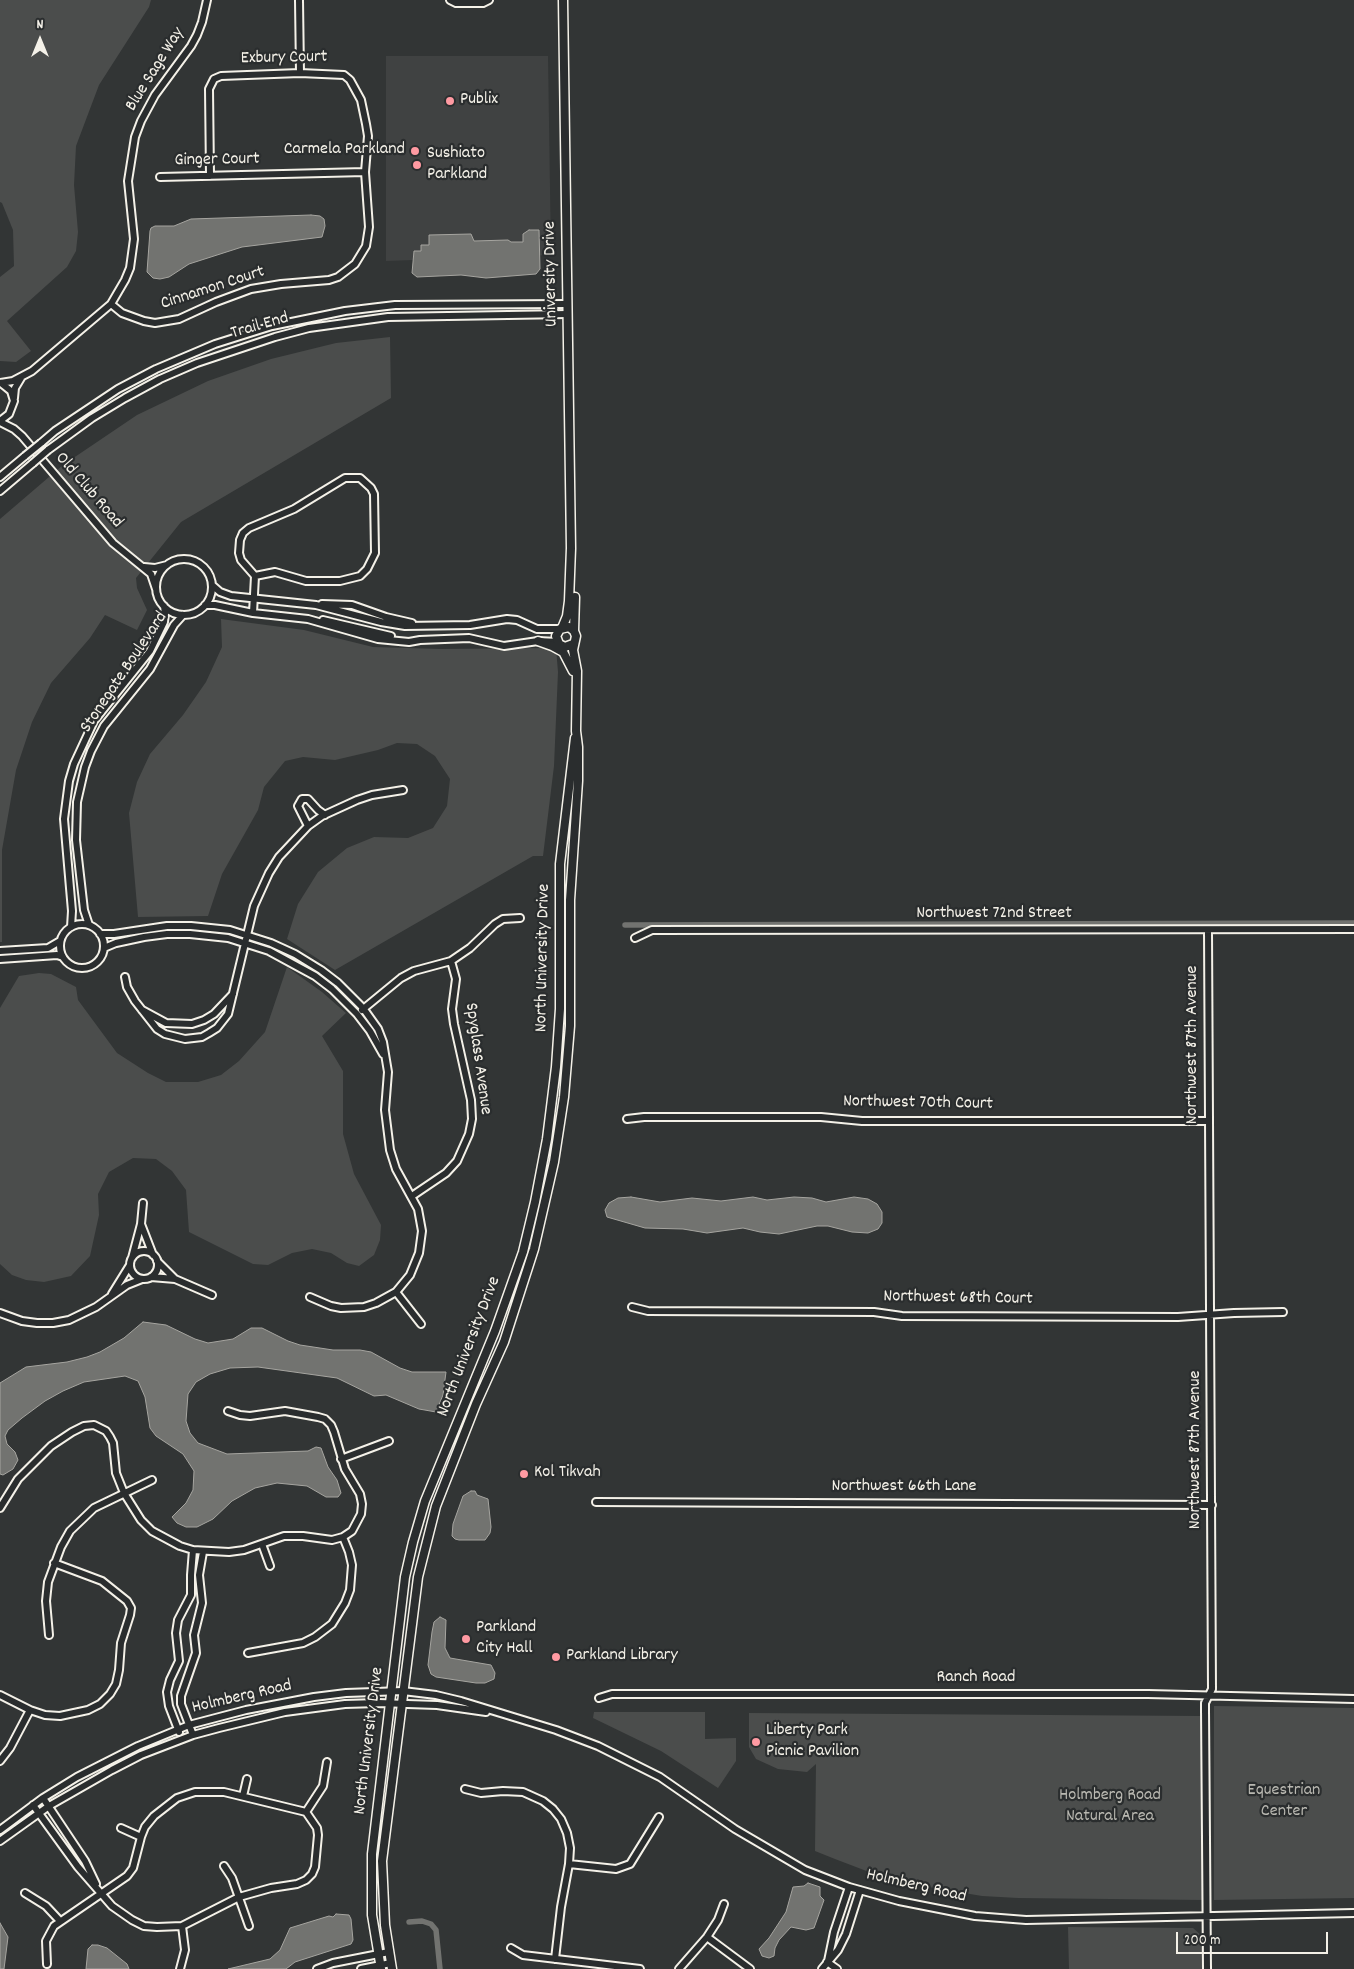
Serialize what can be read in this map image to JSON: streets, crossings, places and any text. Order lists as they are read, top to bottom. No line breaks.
{"streets":{"main road":["University Drive","North University Drive"],"street":["Exbury Court","Blue Sage Way","Ginger Court","Cinnamon Court","Trail End","Old Club Road","Stonegate Boulevard","Northwest 72nd Street","Northwest 87th Avenue","Spyglass Avenue","Northwest 70th Court","Northwest 68th Court","Northwest 66th Lane","Ranch Road","Holmberg Road"]},"crossings":[["Exbury Court","Ginger Court"],["Exbury Court","Cinnamon Court"],["Blue Sage Way","Cinnamon Court"],["Ginger Court","Cinnamon Court"],["University Drive","Trail End"],["Old Club Road","Stonegate Boulevard"],["Northwest 72nd Street","Northwest 87th Avenue"],["North University Drive","Holmberg Road"],["Northwest 87th Avenue","Northwest 70th Court"],["Northwest 87th Avenue","Northwest 68th Court"],["Northwest 87th Avenue","Northwest 66th Lane"],["Northwest 87th Avenue","Ranch Road"],["Northwest 87th Avenue","Holmberg Road"]],"parks":["Equestrian Center","Holmberg Road Natural Area"],"places":["Publix","Carmela Parkland","Sushiato Parkland","Kol Tikvah","Parkland City Hall","Parkland Library","Liberty Park Picnic Pavilion"],"scale_bar":"200 m","north":"top"}
